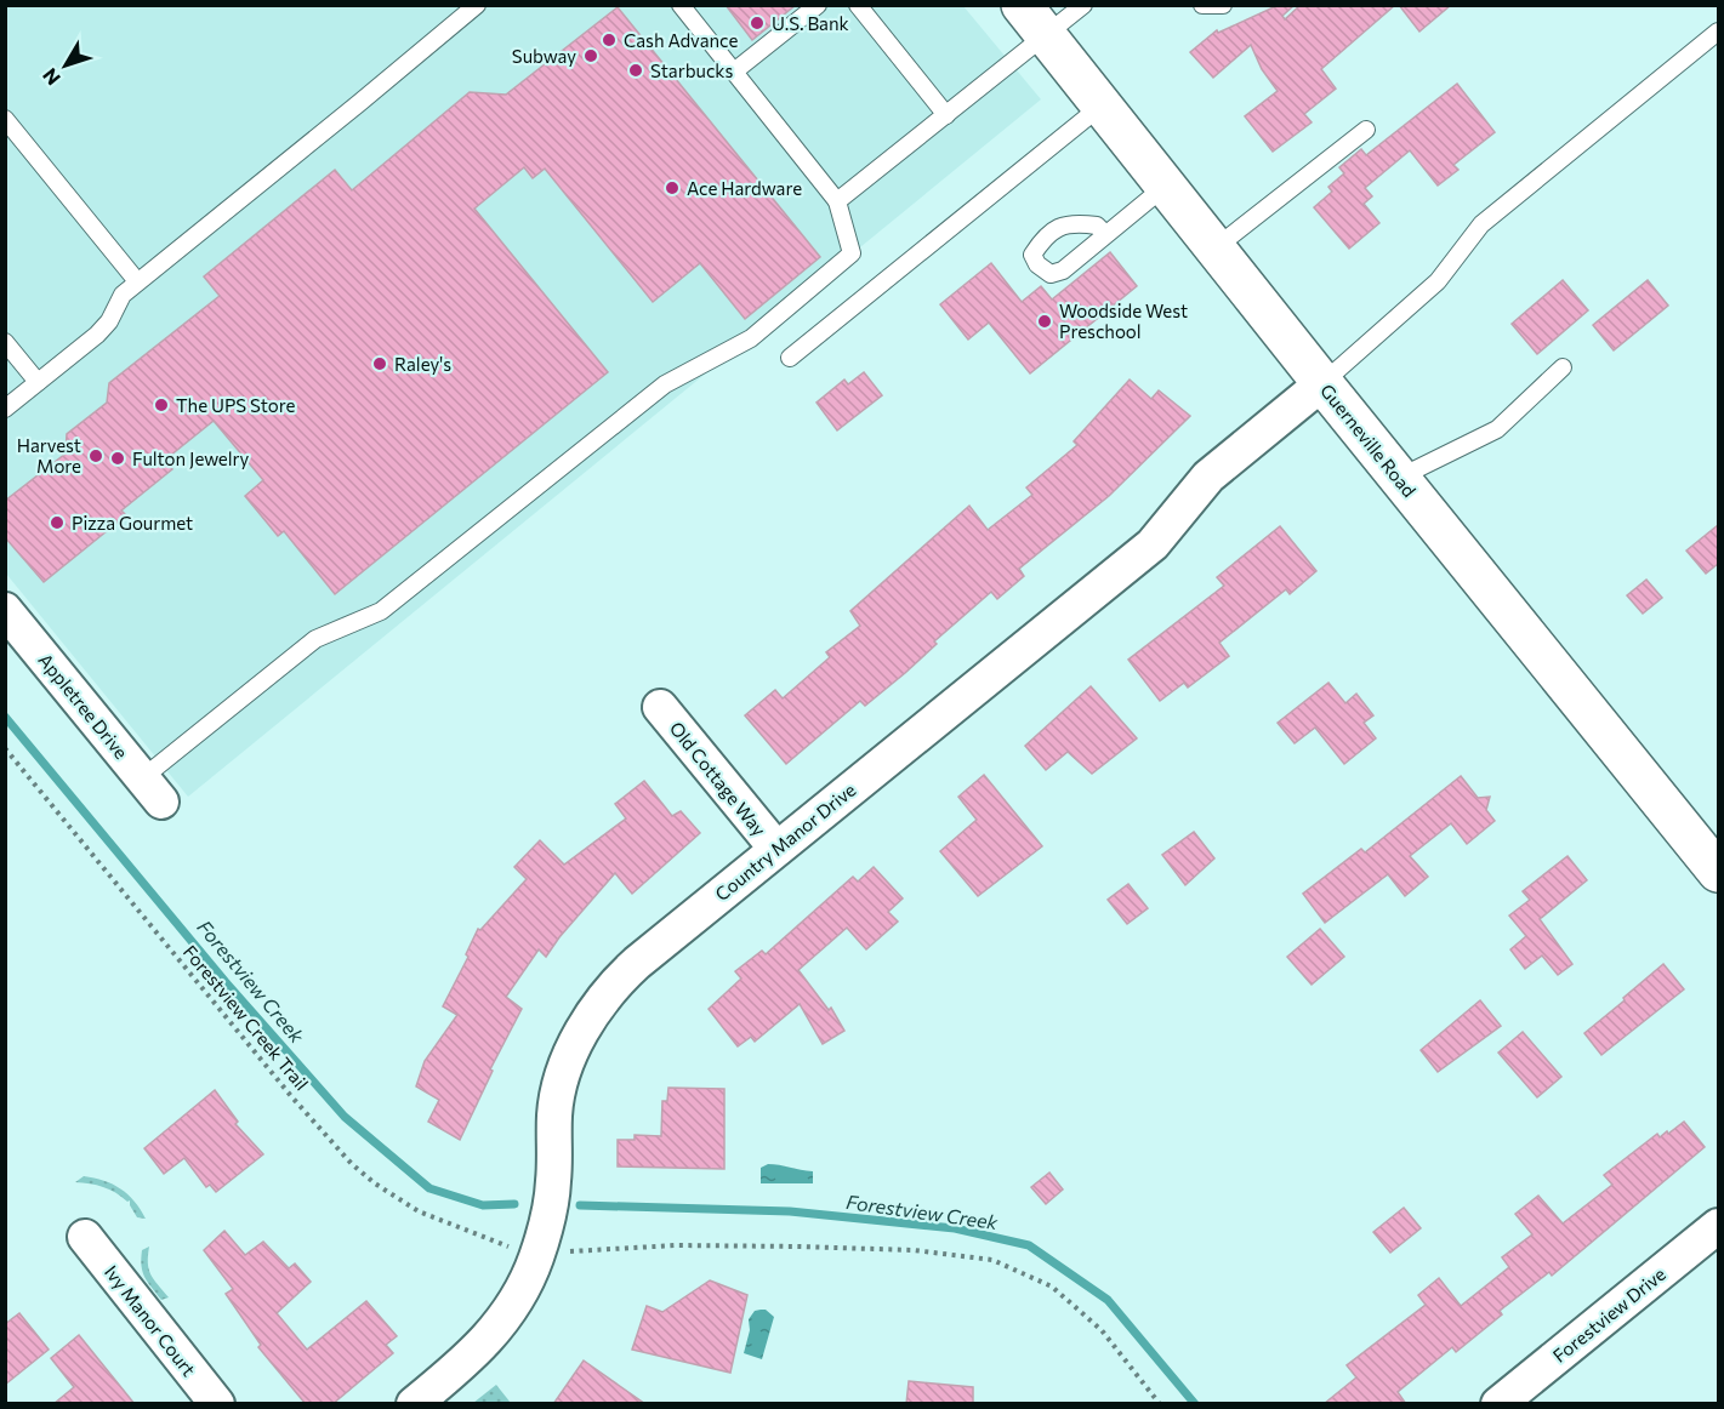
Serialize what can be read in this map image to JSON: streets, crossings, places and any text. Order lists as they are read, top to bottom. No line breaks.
{"streets":{"main road":["Guerneville Road"],"street":["Appletree Drive","Old Cottage Way","Country Manor Drive","Forestview Drive","Ivy Manor Court"],"path":["Forestview Creek Trail"]},"crossings":[["Guerneville Road","Country Manor Drive"],["Old Cottage Way","Country Manor Drive"]],"water":["Forestview Creek"],"places":["U.S. Bank","Cash Advance","Subway","Starbucks","Ace Hardware","Woodside West Preschool","Raley's","The UPS Store","Harvest More","Fulton Jewelry","Pizza Gourmet"],"north":"bottom left"}
